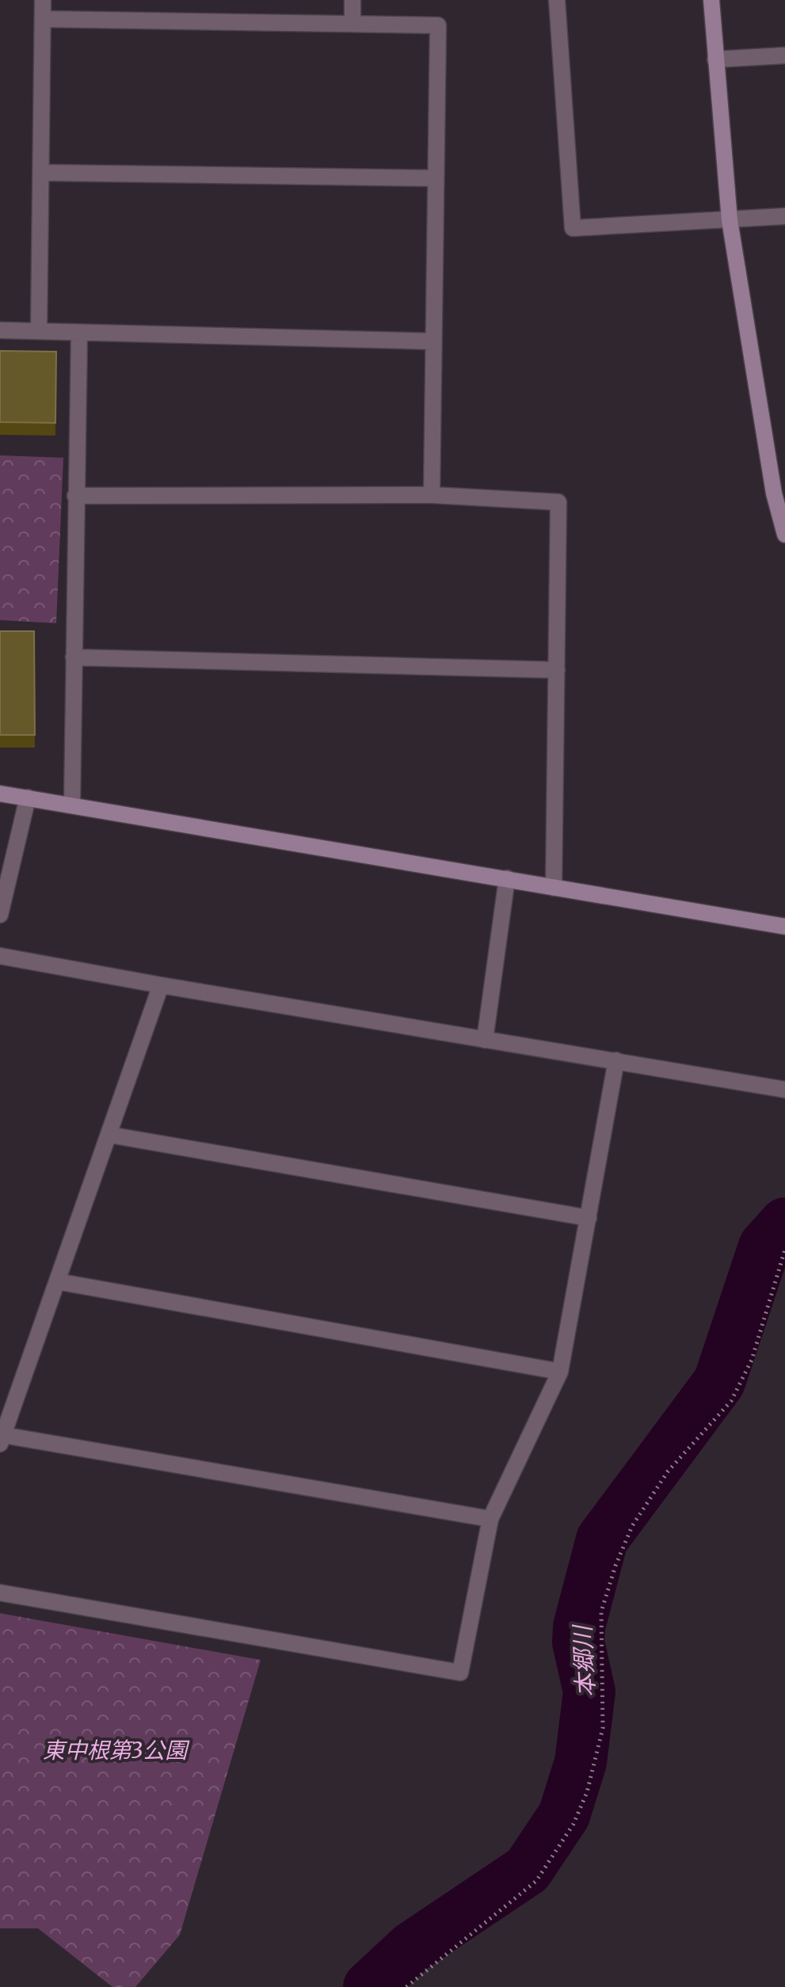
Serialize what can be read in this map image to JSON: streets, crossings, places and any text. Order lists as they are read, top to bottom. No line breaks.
{"water":["本郷川"],"parks":["東中根第3公園"]}
